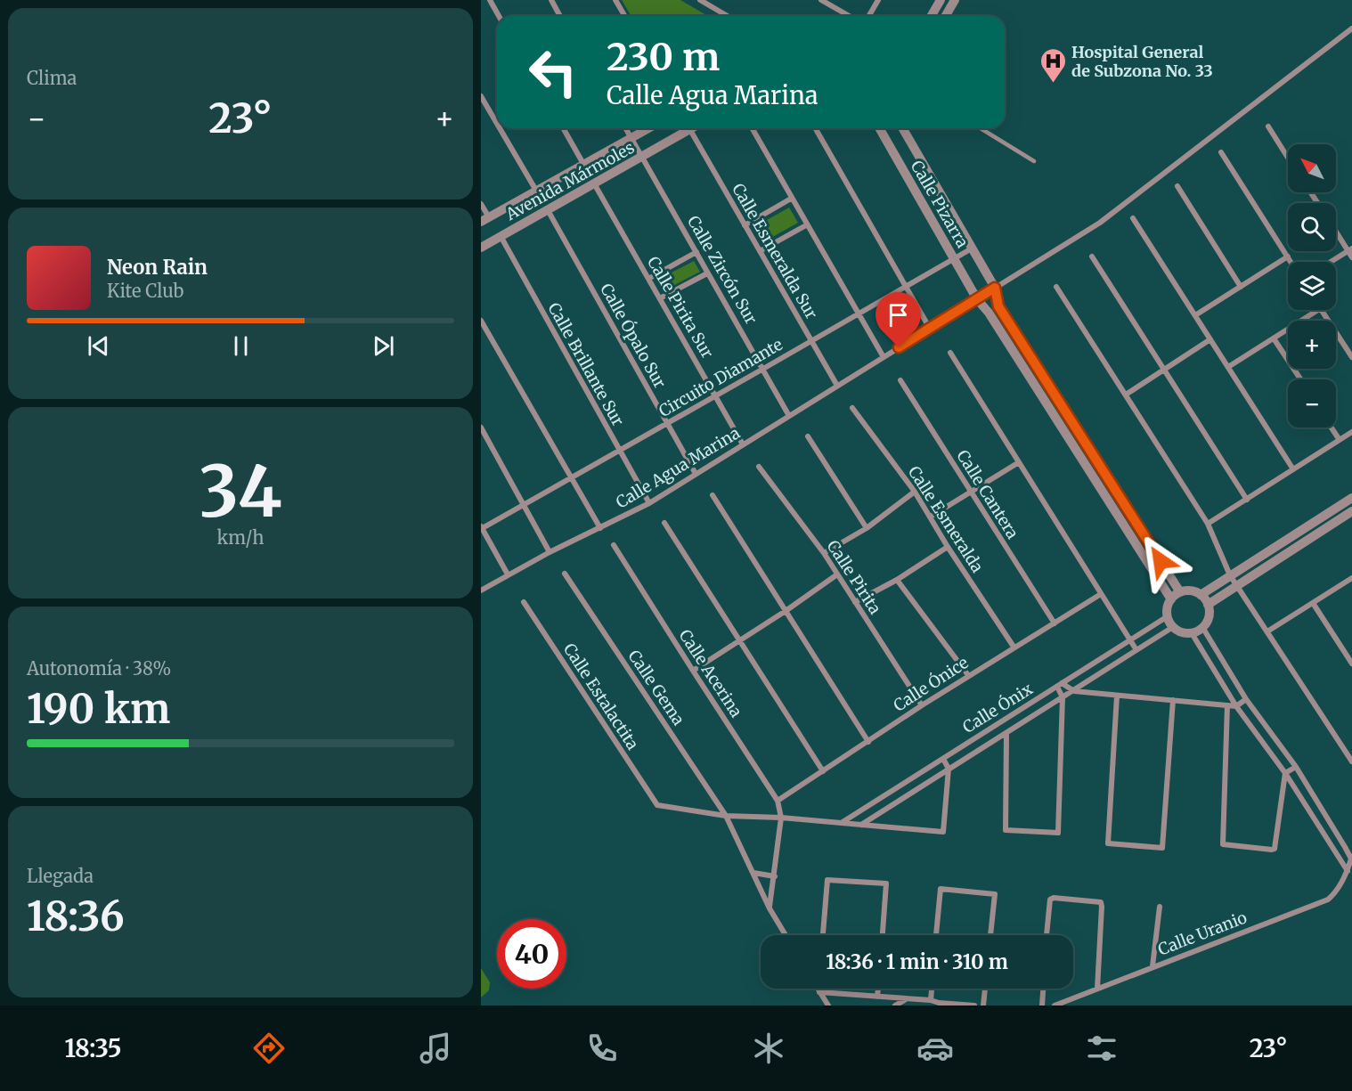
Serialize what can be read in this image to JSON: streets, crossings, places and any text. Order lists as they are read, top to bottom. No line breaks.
{"streets":{"street":["Avenida Mármoles","Calle Pizarra","Calle Esmeralda Sur","Calle Zircón Sur","Calle Pirita Sur","Calle Ópalo Sur","Calle Brillante Sur","Circuito Diamante","Calle Agua Marina","Calle Cantera","Calle Esmeralda","Calle Pirita","Calle Acerina","Calle Ónice","Calle Gema","Calle Estalactita","Calle Ónix","Calle Uranio"]},"crossings":[["Avenida Mármoles","Calle Esmeralda Sur"],["Avenida Mármoles","Calle Zircón Sur"],["Avenida Mármoles","Calle Pirita Sur"],["Avenida Mármoles","Calle Ópalo Sur"],["Avenida Mármoles","Calle Brillante Sur"],["Calle Pizarra","Circuito Diamante"],["Calle Pizarra","Calle Agua Marina"],["Calle Pizarra","Calle Ónix"],["Calle Esmeralda Sur","Circuito Diamante"],["Calle Esmeralda Sur","Calle Agua Marina"],["Calle Zircón Sur","Circuito Diamante"],["Calle Zircón Sur","Calle Agua Marina"],["Calle Pirita Sur","Circuito Diamante"],["Calle Pirita Sur","Calle Agua Marina"],["Calle Ópalo Sur","Circuito Diamante"],["Calle Ópalo Sur","Calle Agua Marina"],["Calle Brillante Sur","Circuito Diamante"],["Calle Brillante Sur","Calle Agua Marina"],["Calle Cantera","Calle Ónice"],["Calle Esmeralda","Calle Ónice"],["Calle Pirita","Calle Ónice"],["Calle Acerina","Calle Ónice"],["Calle Acerina","Calle Gema"],["Calle Gema","Calle Estalactita"]],"places":{"hospital":["Hospital General de Subzona No. 33"]},"north":"top left","page":{"tile":["Clima",["34","km/h"],["Autonomía · 38%","190 km"],["Llegada","18:36"]],"turn":["230 m","Calle Agua Marina"],"heat":["−","23°","+"],"map_buttons":["+","−"],"song":["Neon Rain","Kite Club"],"limit":"40","trip":"18:36 · 1 min · 310 m","tabs":["18:35","23°"]}}
